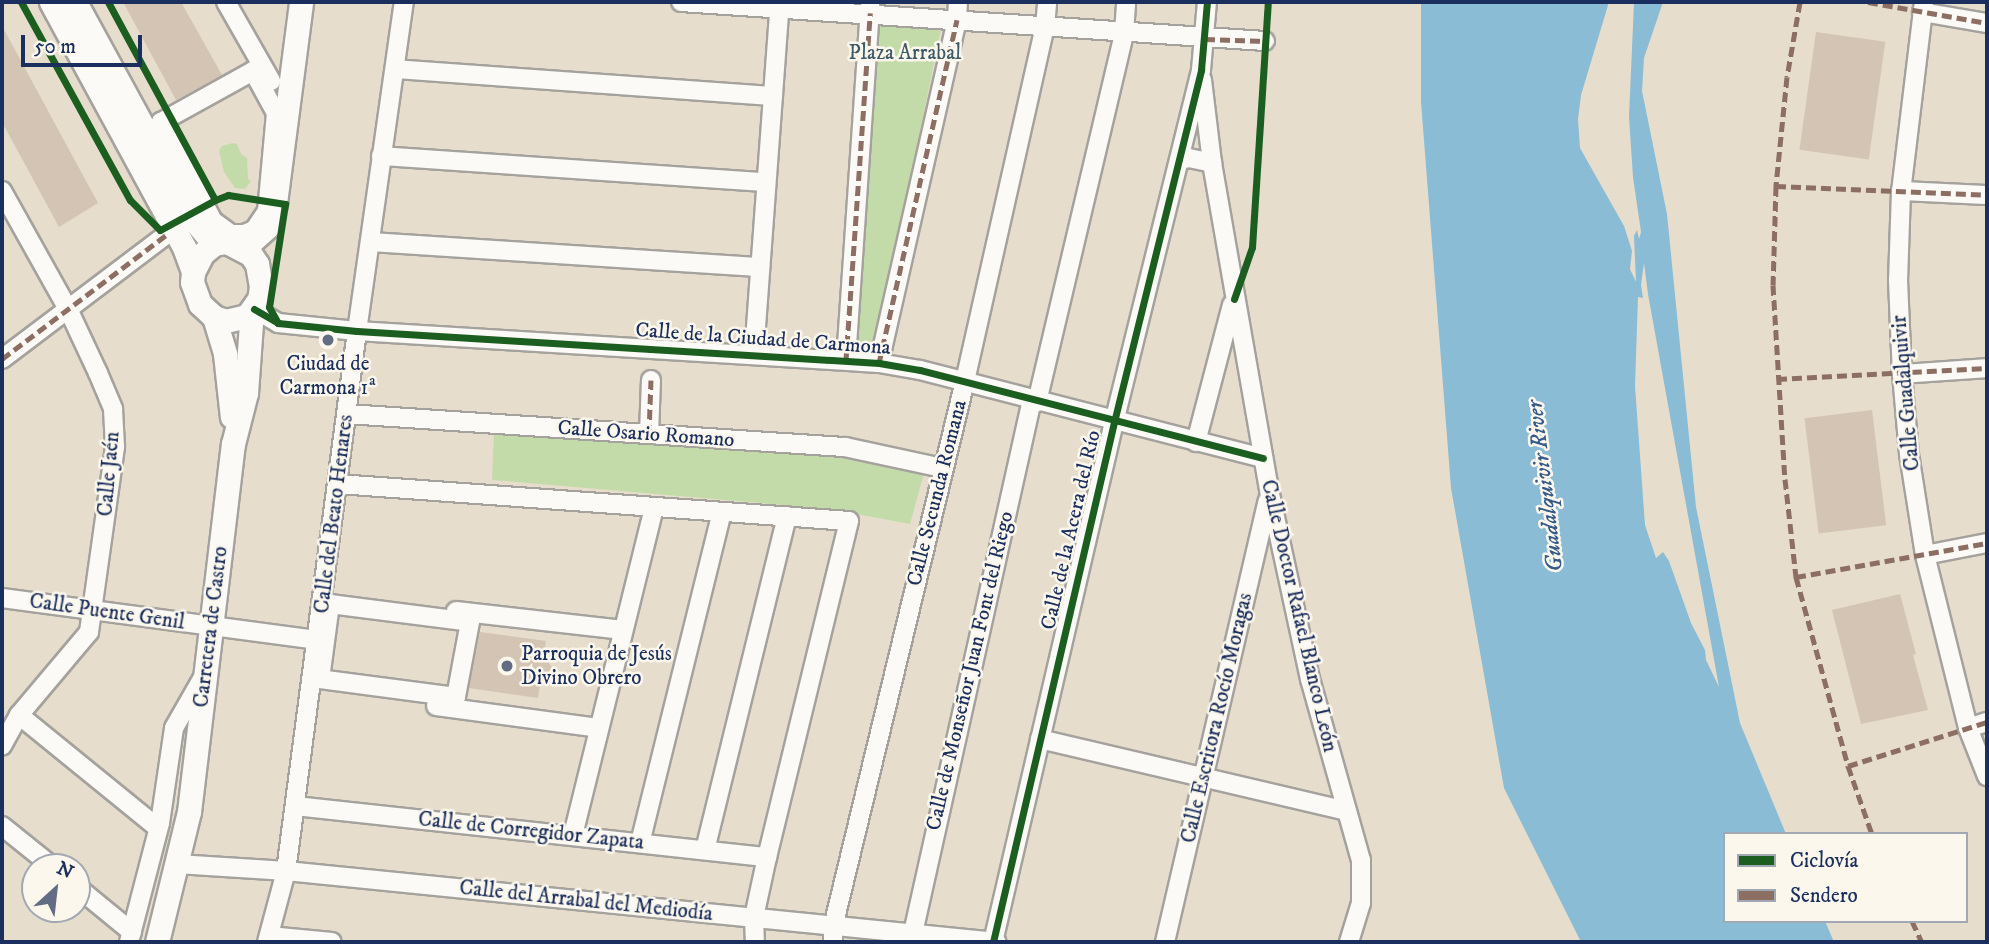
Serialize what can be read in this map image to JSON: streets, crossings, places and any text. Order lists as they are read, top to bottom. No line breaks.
{"streets":{"main road":["Carretera de Castro"],"street":["Calle de la Ciudad de Carmona","Calle Guadalquivir","Calle Osario Romano","Calle Jaén","Calle Secunda Romana","Calle del Beato Henares","Calle de la Acera del Río","Calle Puente Genil","Calle Doctor Rafael Blanco León","Calle de Monseñor Juan Font del Riego","Calle Escritora Rocío Moragas","Calle de Corregidor Zapata","Calle del Arrabal del Mediodía"]},"crossings":[["Calle de la Ciudad de Carmona","Calle Secunda Romana"],["Calle de la Ciudad de Carmona","Calle del Beato Henares"],["Calle de la Ciudad de Carmona","Calle de la Acera del Río"],["Calle de la Ciudad de Carmona","Calle Doctor Rafael Blanco León"],["Calle de la Ciudad de Carmona","Carretera de Castro"],["Calle de la Ciudad de Carmona","Calle de Monseñor Juan Font del Riego"],["Calle Osario Romano","Calle Secunda Romana"],["Calle Osario Romano","Calle del Beato Henares"],["Calle Jaén","Calle Puente Genil"],["Calle Secunda Romana","Calle del Arrabal del Mediodía"],["Calle del Beato Henares","Calle Puente Genil"],["Calle del Beato Henares","Calle de Corregidor Zapata"],["Calle del Beato Henares","Calle del Arrabal del Mediodía"],["Calle de la Acera del Río","Calle Doctor Rafael Blanco León"],["Calle de la Acera del Río","Calle del Arrabal del Mediodía"],["Calle Puente Genil","Carretera de Castro"],["Calle Doctor Rafael Blanco León","Calle Escritora Rocío Moragas"],["Carretera de Castro","Calle del Arrabal del Mediodía"],["Calle de Monseñor Juan Font del Riego","Calle del Arrabal del Mediodía"]],"water":["Guadalquivir River"],"parks":["Plaza Arrabal"],"places":["Ciudad de Carmona 1ª","Parroquia de Jesús Divino Obrero"],"legend":["Ciclovía","Sendero"],"scale_bar":"50 m","north":"top right"}
